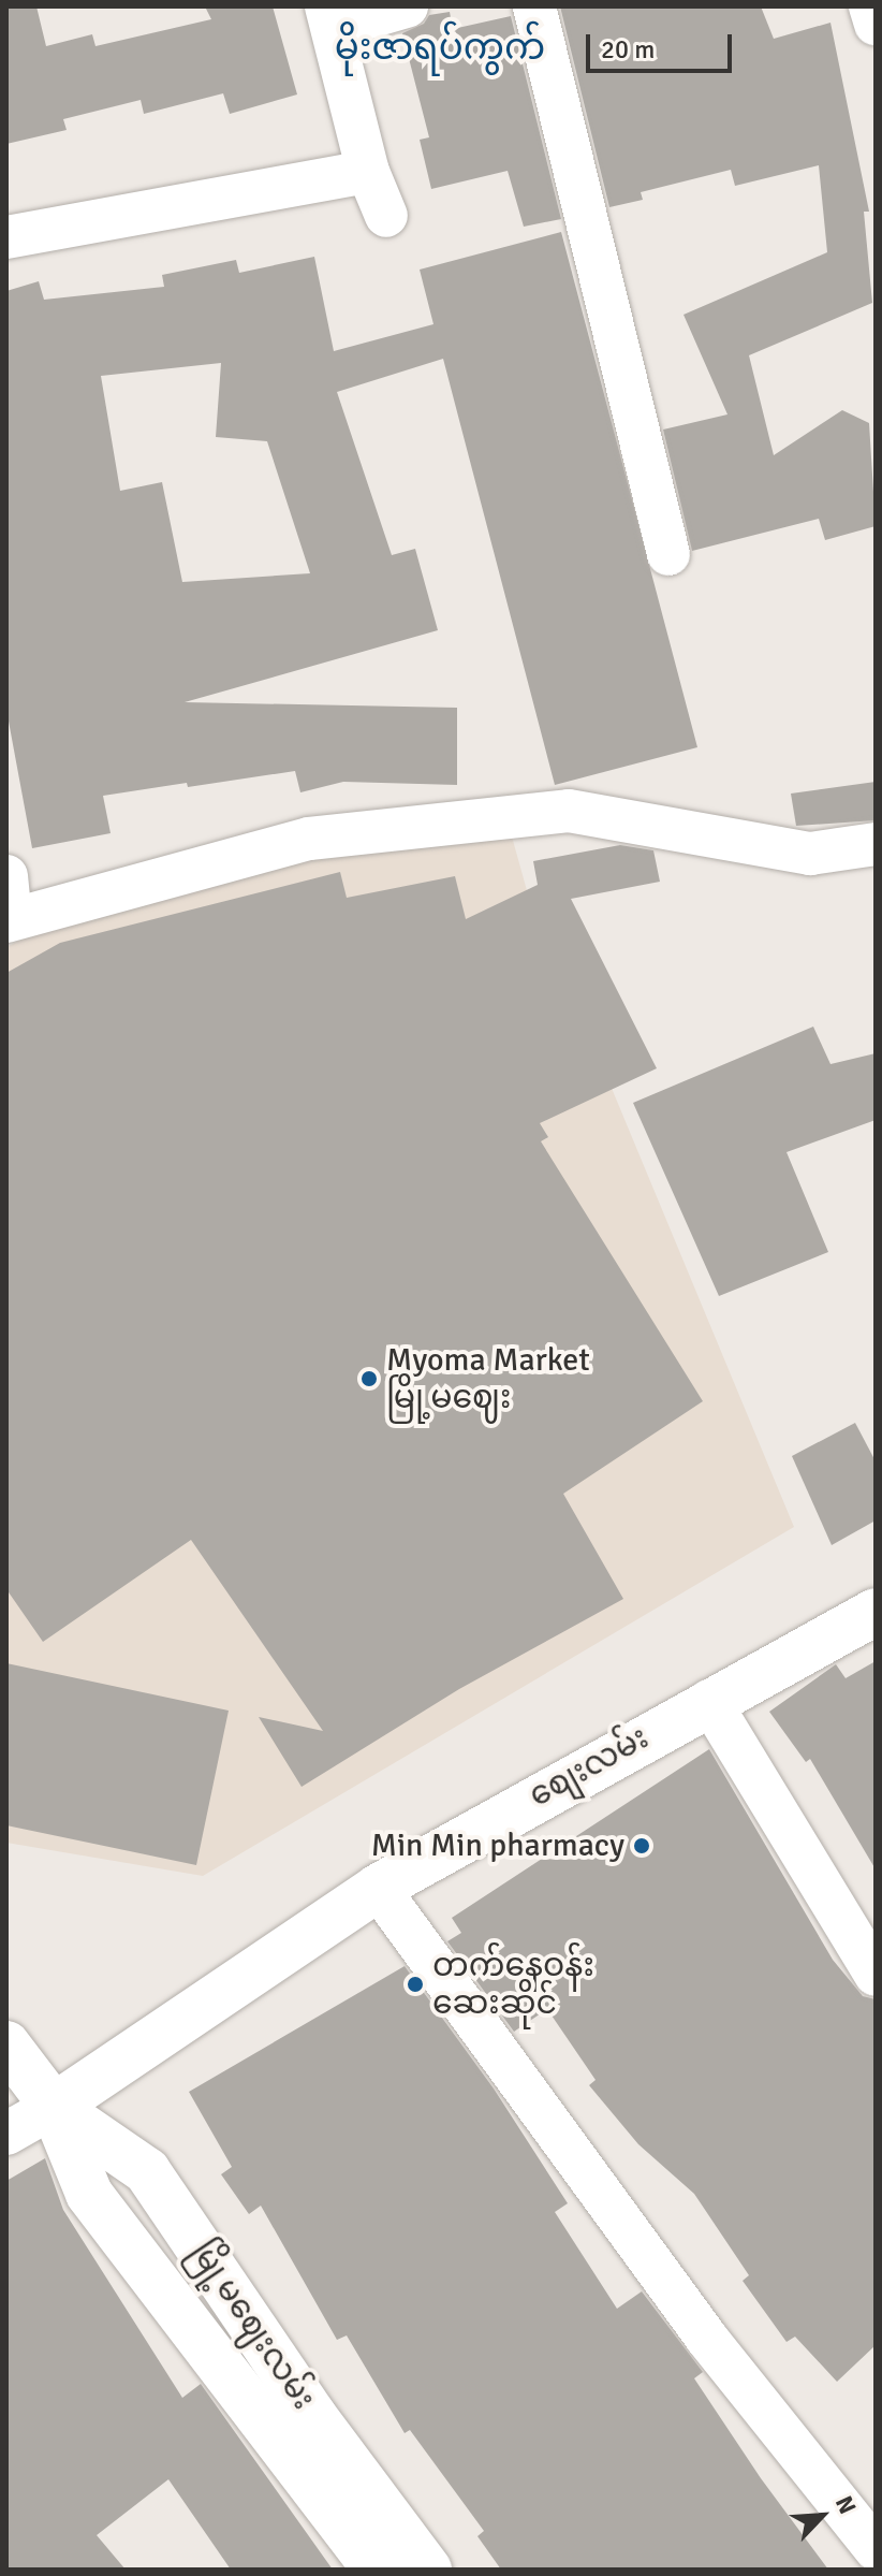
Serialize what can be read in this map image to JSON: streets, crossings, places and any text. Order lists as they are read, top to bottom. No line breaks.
{"streets":{"main road":["စျေးလမ်း","မြို့မဈေးလမ်း"]},"crossings":[["စျေးလမ်း","မြို့မဈေးလမ်း"]],"districts":["မိုးဇာရပ်ကွက်"],"places":["Myoma Market မြို့မဈေး","Min Min pharmacy","တက်နေဝန်း ဆေးဆိုင်"],"scale_bar":"20 m","north":"top right"}
